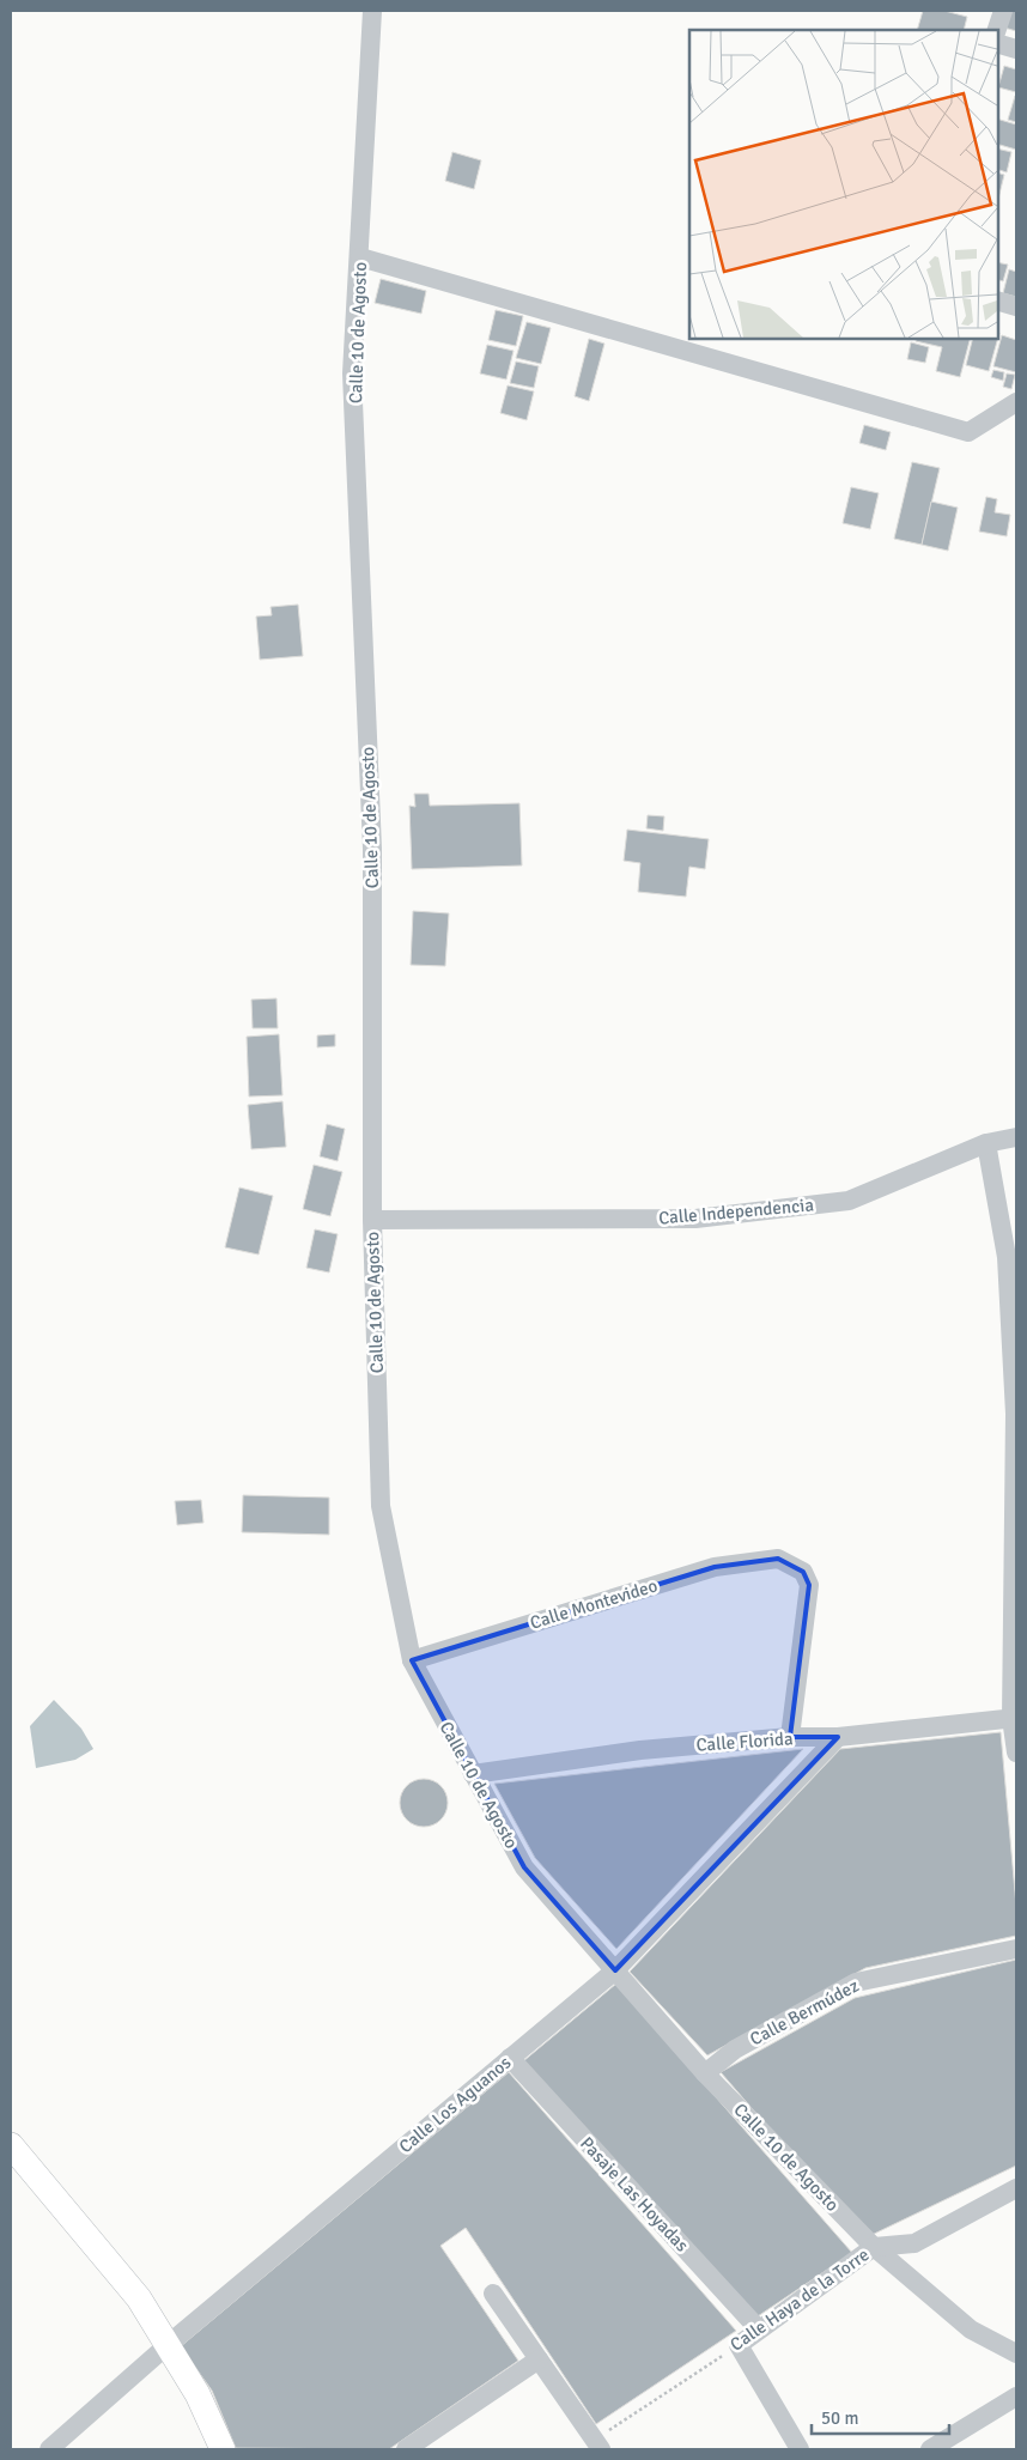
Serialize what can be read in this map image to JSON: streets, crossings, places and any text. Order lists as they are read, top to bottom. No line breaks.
{"streets":{"street":["Calle 10 de Agosto","Calle Independencia","Calle Montevideo","Calle Florida","Calle Bermúdez","Calle Los Aguanos","Pasaje Las Hoyadas","Calle Haya de la Torre"]},"crossings":[["Calle 10 de Agosto","Calle Independencia"],["Calle 10 de Agosto","Calle Montevideo"],["Calle 10 de Agosto","Calle Florida"],["Calle 10 de Agosto","Calle Bermúdez"],["Calle 10 de Agosto","Calle Los Aguanos"],["Calle 10 de Agosto","Calle Haya de la Torre"],["Calle Montevideo","Calle Florida"],["Calle Florida","Calle Los Aguanos"],["Calle Los Aguanos","Pasaje Las Hoyadas"],["Pasaje Las Hoyadas","Calle Haya de la Torre"]],"scale_bar":"50 m"}
